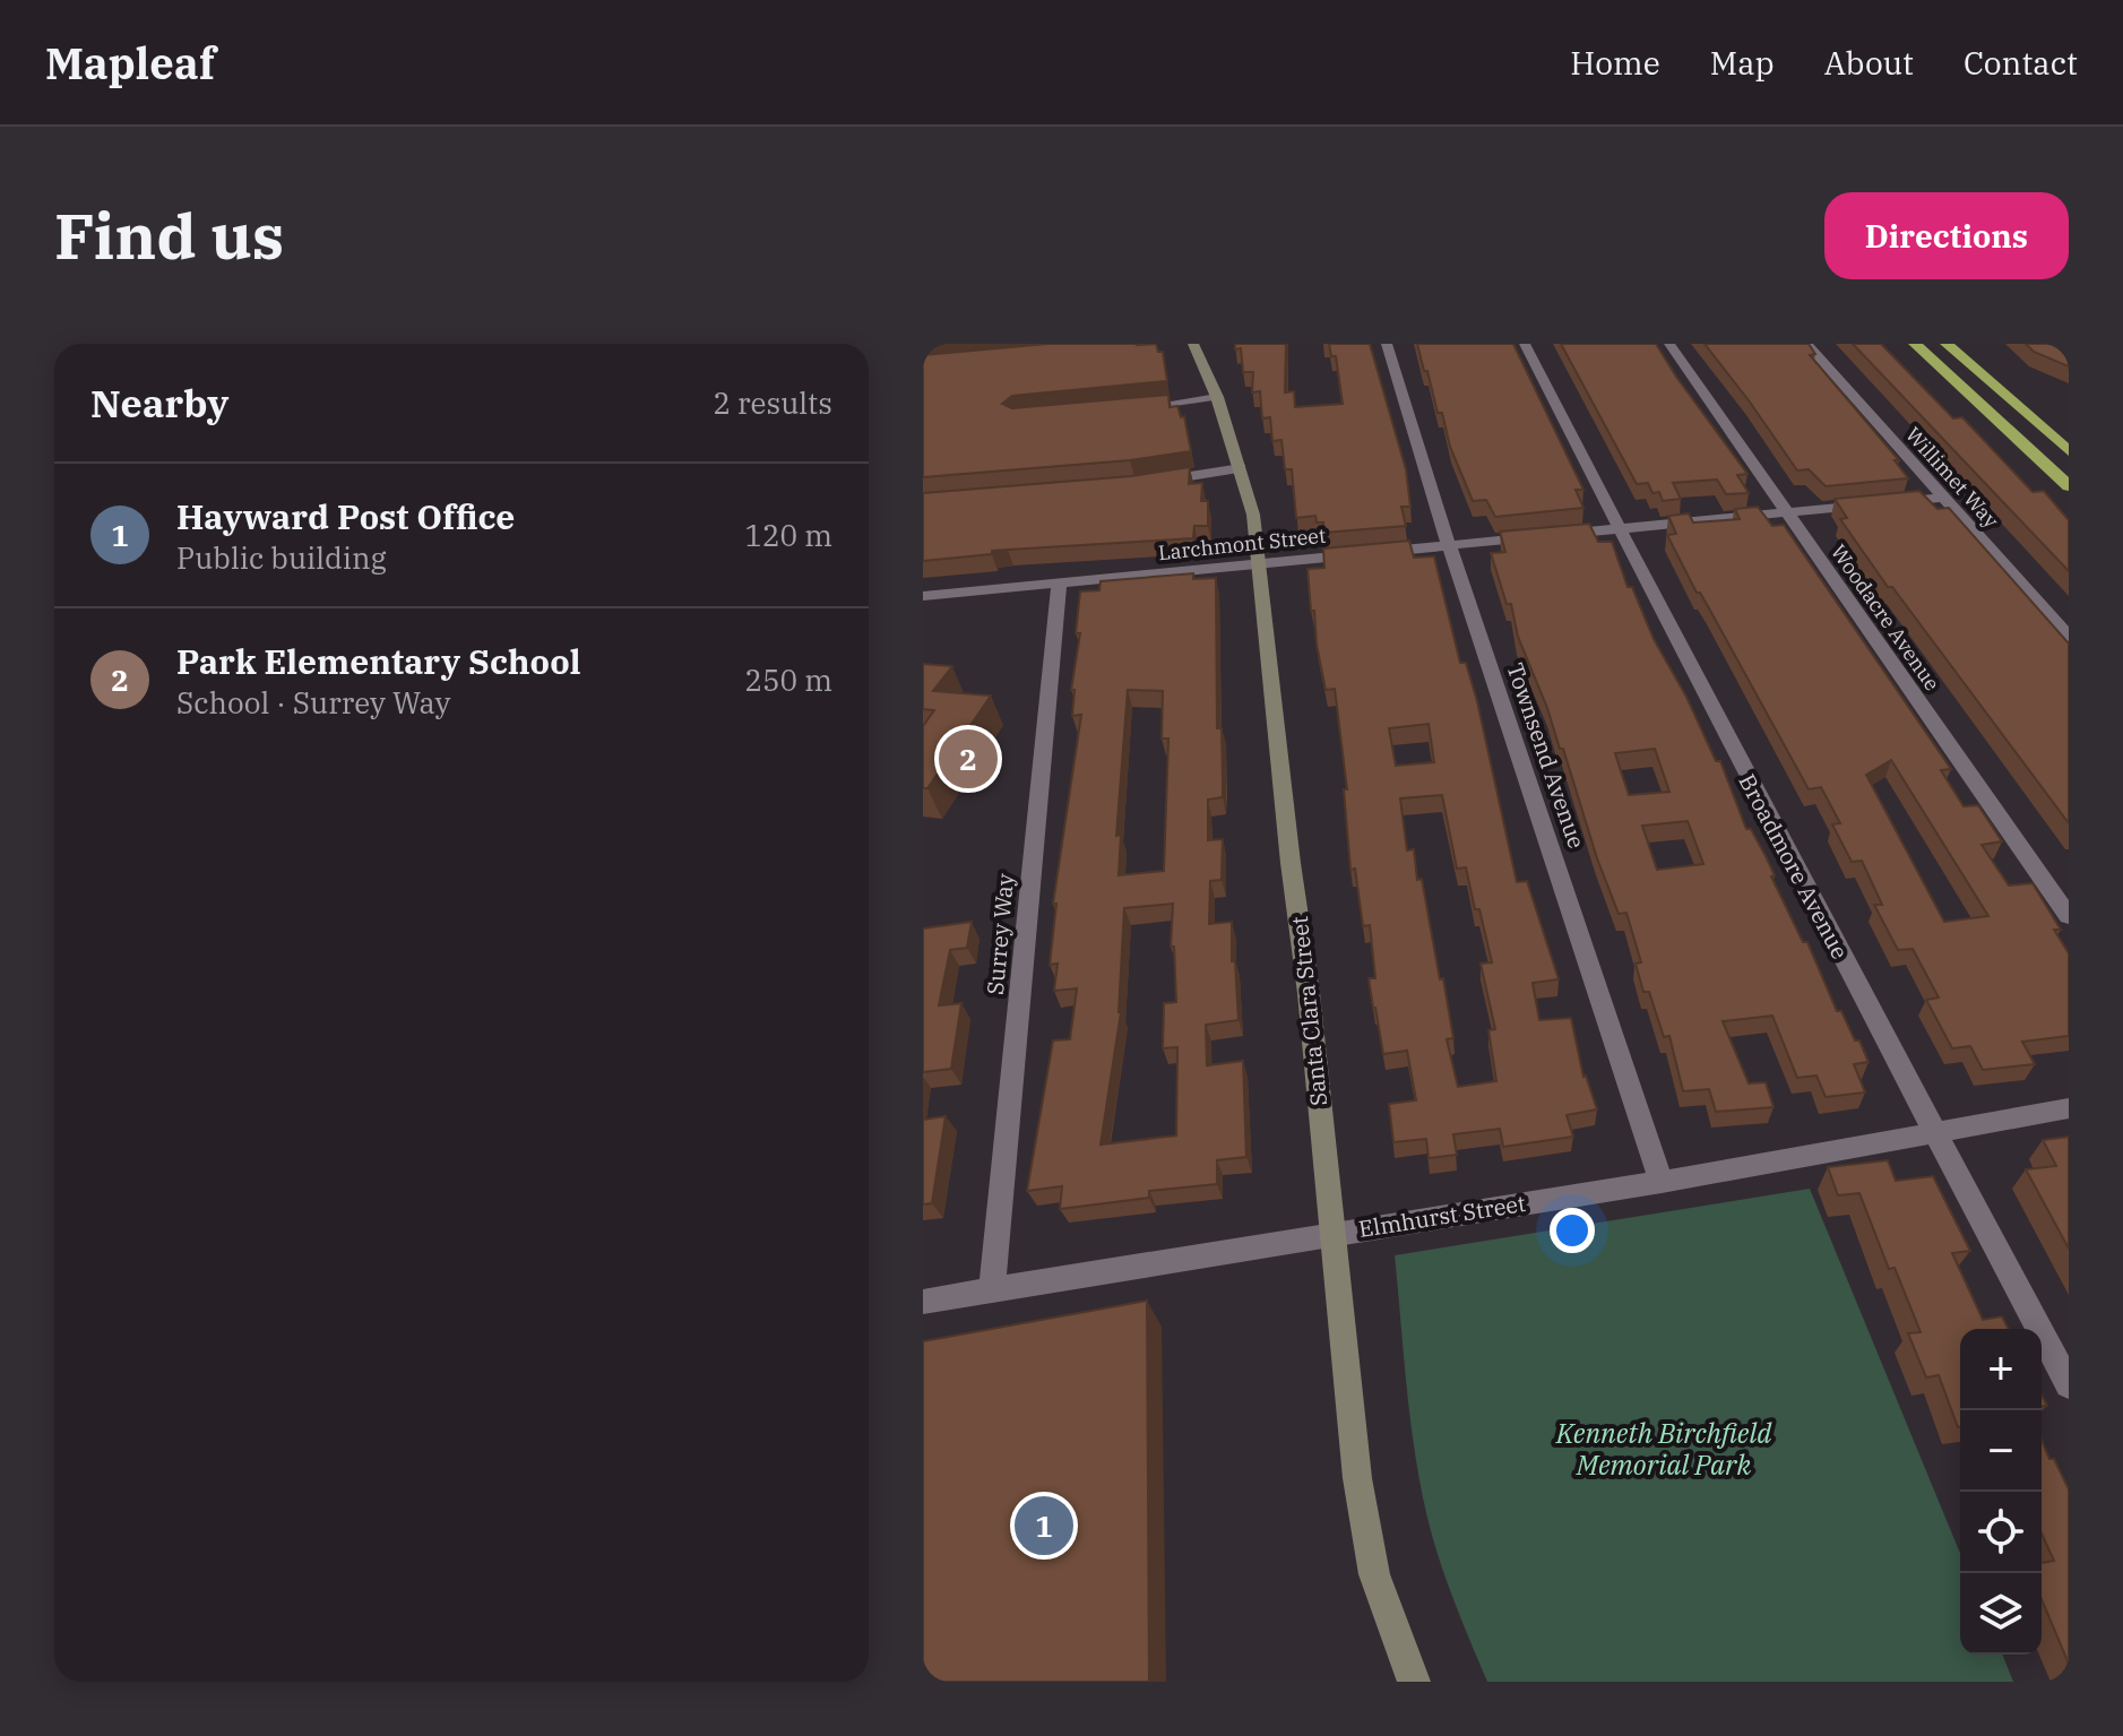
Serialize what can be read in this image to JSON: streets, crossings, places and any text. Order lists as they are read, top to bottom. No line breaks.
{"streets":{"main road":["Santa Clara Street"],"street":["Willimet Way","Larchmont Street","Woodacre Avenue","Townsend Avenue","Broadmore Avenue","Surrey Way","Elmhurst Street"]},"crossings":[["Willimet Way","Larchmont Street"],["Larchmont Street","Woodacre Avenue"],["Larchmont Street","Townsend Avenue"],["Larchmont Street","Broadmore Avenue"],["Larchmont Street","Surrey Way"],["Larchmont Street","Santa Clara Street"],["Townsend Avenue","Elmhurst Street"],["Broadmore Avenue","Elmhurst Street"],["Surrey Way","Elmhurst Street"],["Santa Clara Street","Elmhurst Street"]],"parks":["Kenneth Birchfield Memorial Park"],"page":{"header":"Mapleaf","nav":["Home","Map","About","Contact"],"buttons":"Directions","title":"Find us","heading":["Nearby","2 results"],"list":[{"mark":"1","name":"Hayward Post Office","note":"Public building","value":"120 m"},{"mark":"2","name":"Park Elementary School","note":"School · Surrey Way","value":"250 m"}],"pins":["2","1"],"map_buttons":["+","−"]}}
